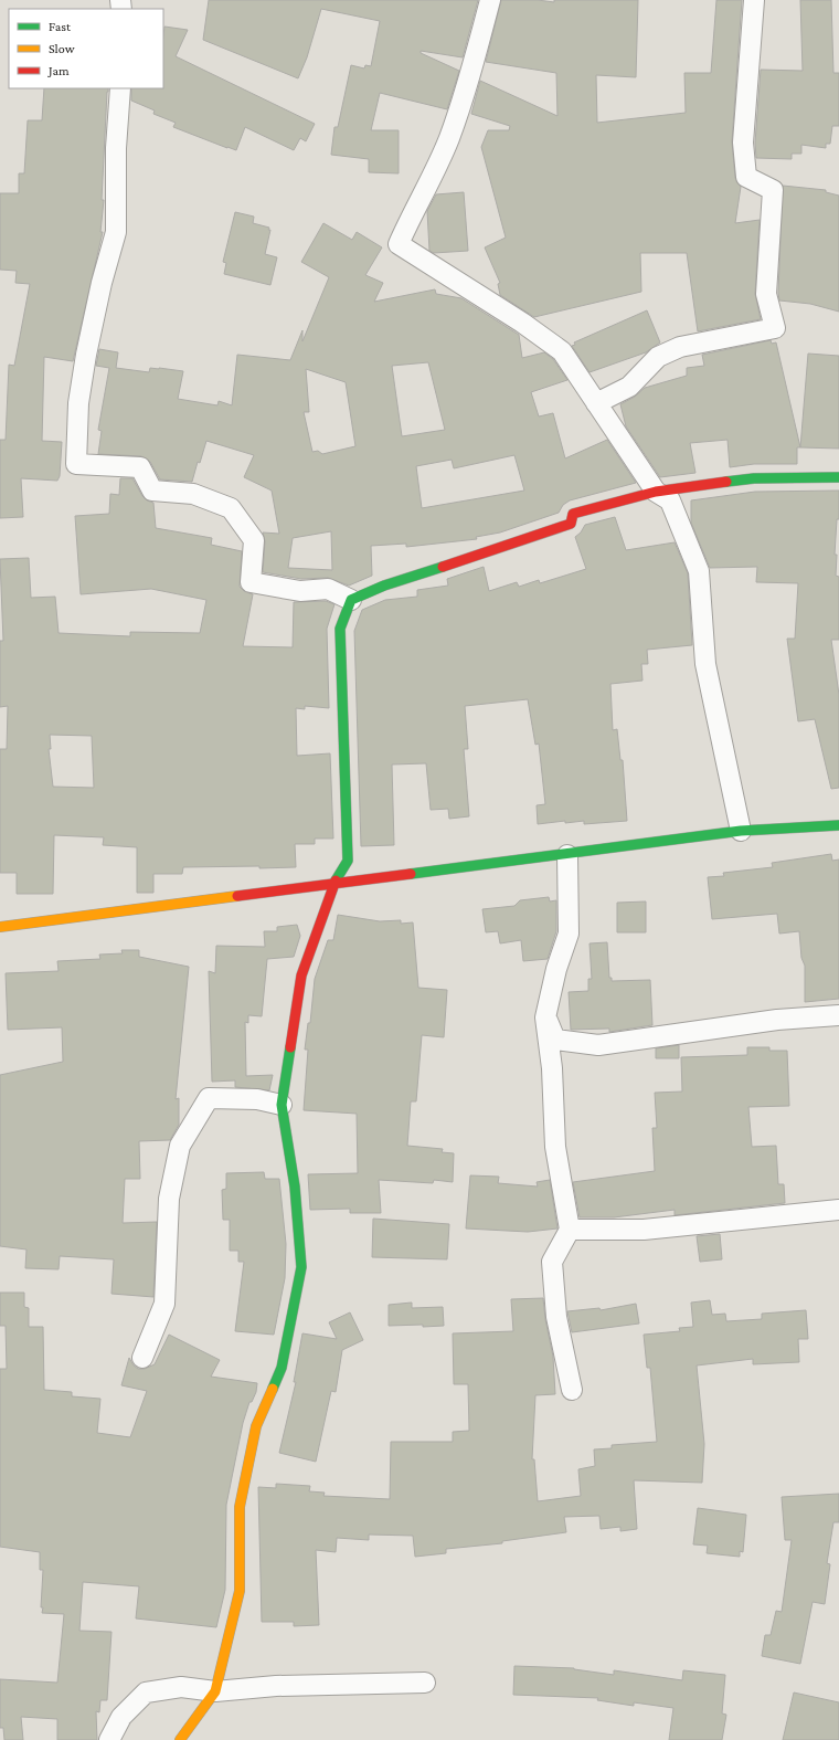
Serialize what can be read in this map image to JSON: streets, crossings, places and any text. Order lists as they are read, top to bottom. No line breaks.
{"legend":["Fast","Slow","Jam"]}
